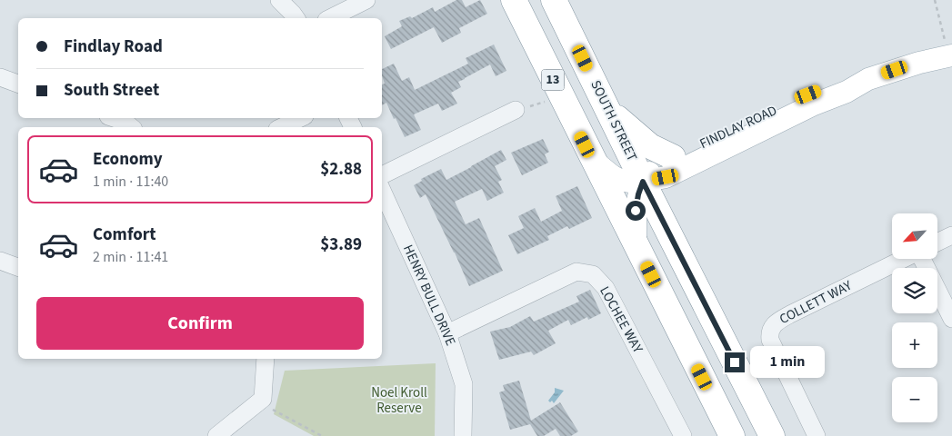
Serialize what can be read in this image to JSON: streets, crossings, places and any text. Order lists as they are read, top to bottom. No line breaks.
{"streets":{"highway":["13","SOUTH STREET"],"main road":["FINDLAY ROAD"],"street":["HENRY BULL DRIVE","COLLETT WAY","LOCHEE WAY"]},"crossings":[["13","FINDLAY ROAD"],["SOUTH STREET","FINDLAY ROAD"],["HENRY BULL DRIVE","LOCHEE WAY"]],"parks":["Noel Kroll Reserve"],"north":"bottom left","page":{"banner":["Findlay Road","South Street"],"list":[{"name":"Economy","note":"1 min · 11:40","value":"$2.88"},{"name":"Comfort","note":"2 min · 11:41","value":"$3.89"}],"map_buttons":["+","−"],"buttons":"Confirm","bubble":"1 min"}}
